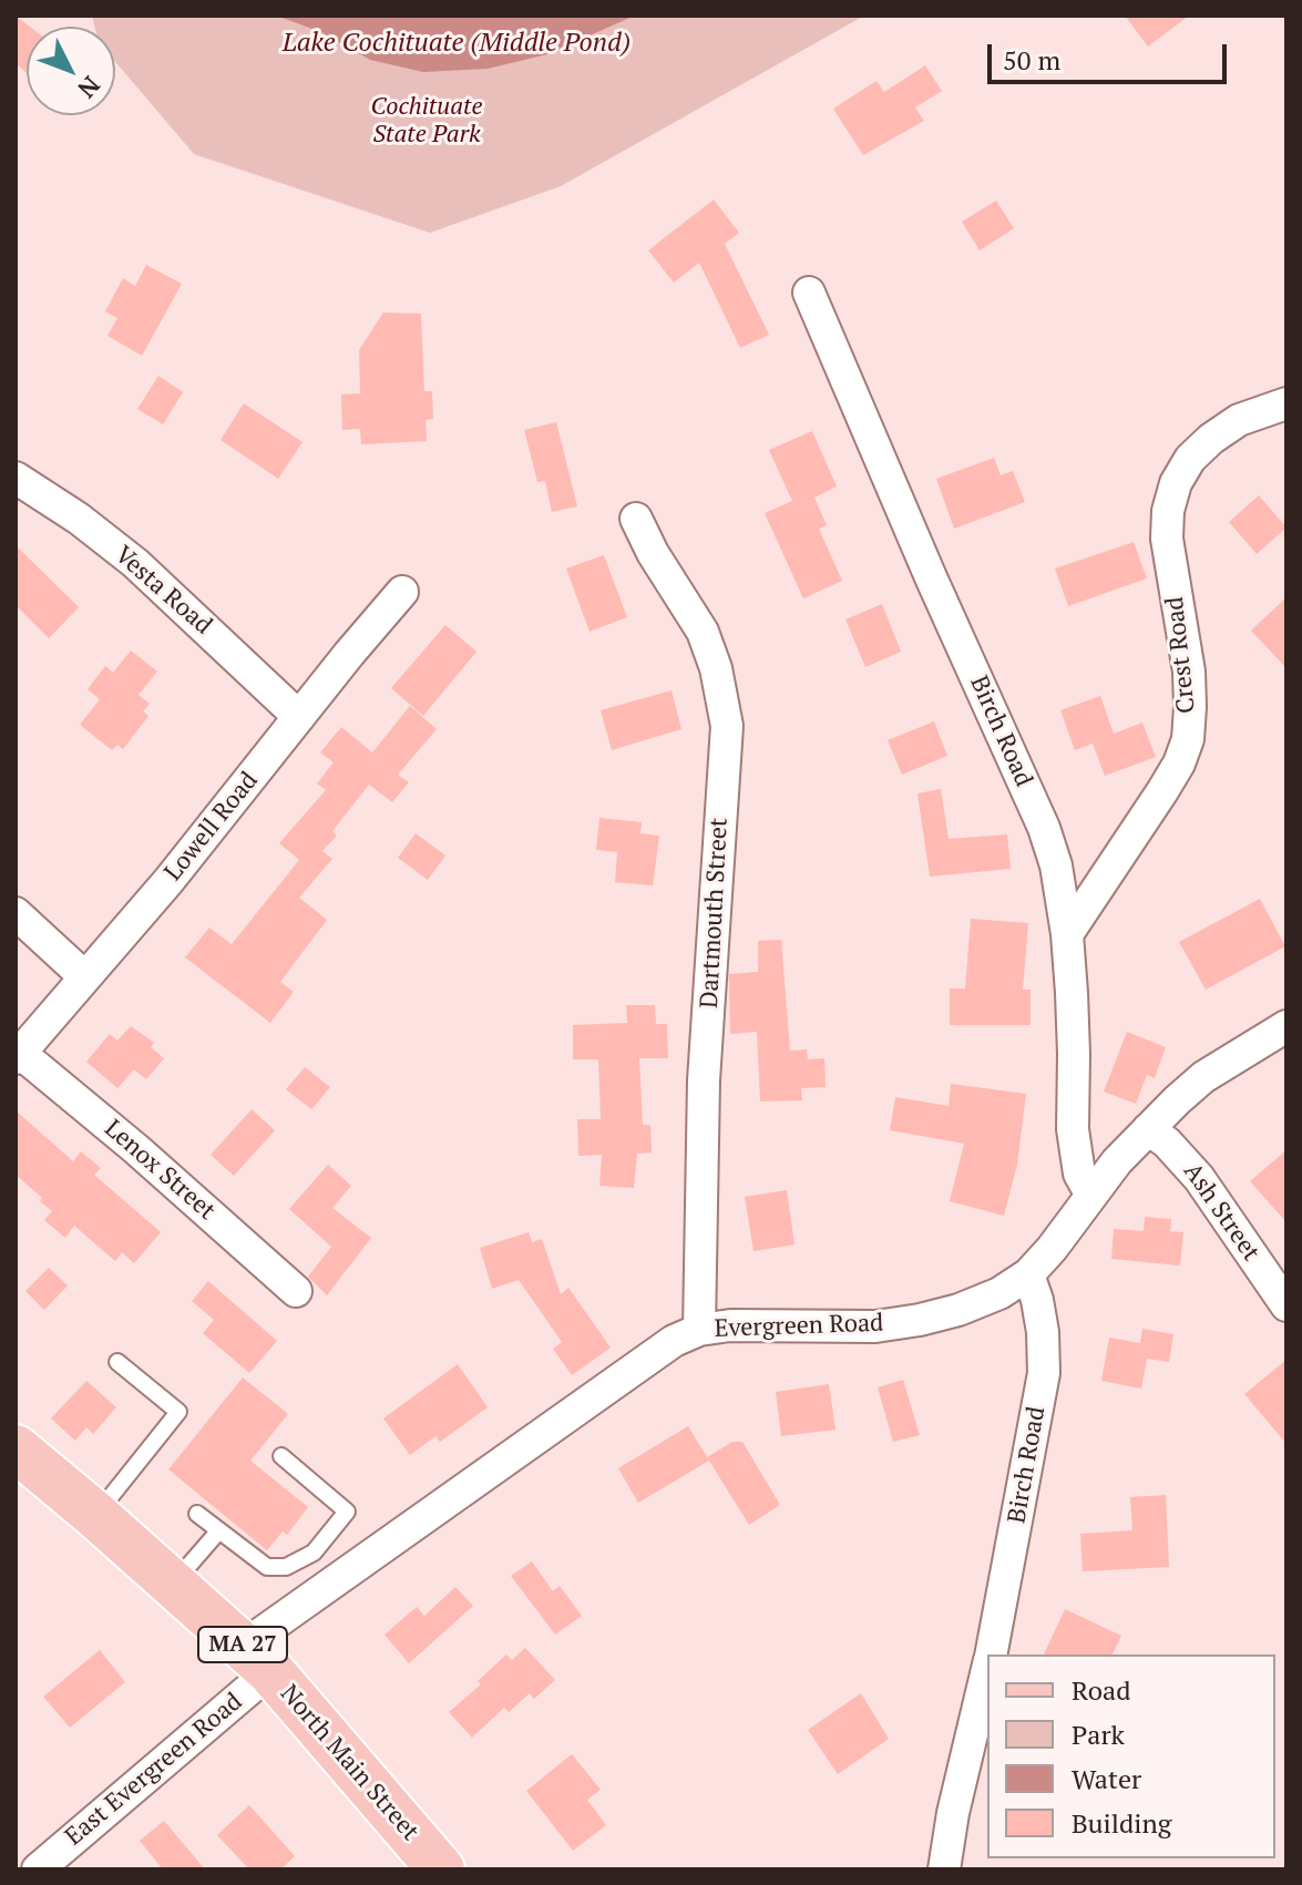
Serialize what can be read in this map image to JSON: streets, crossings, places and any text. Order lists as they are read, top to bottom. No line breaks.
{"streets":{"main road":["MA 27","North Main Street"],"street":["Vesta Road","Crest Road","Birch Road","Lowell Road","Dartmouth Street","Lenox Street","Ash Street","Evergreen Road","East Evergreen Road"]},"crossings":[["Vesta Road","Lowell Road"],["Crest Road","Birch Road"],["Birch Road","Evergreen Road"],["Lowell Road","Lenox Street"],["Dartmouth Street","Evergreen Road"],["Ash Street","Evergreen Road"],["Evergreen Road","North Main Street"],["Evergreen Road","East Evergreen Road"],["North Main Street","East Evergreen Road"]],"water":["Lake Cochituate (Middle Pond)"],"parks":["Cochituate State Park"],"legend":["Road","Park","Water","Building"],"scale_bar":"50 m","north":"bottom right"}
